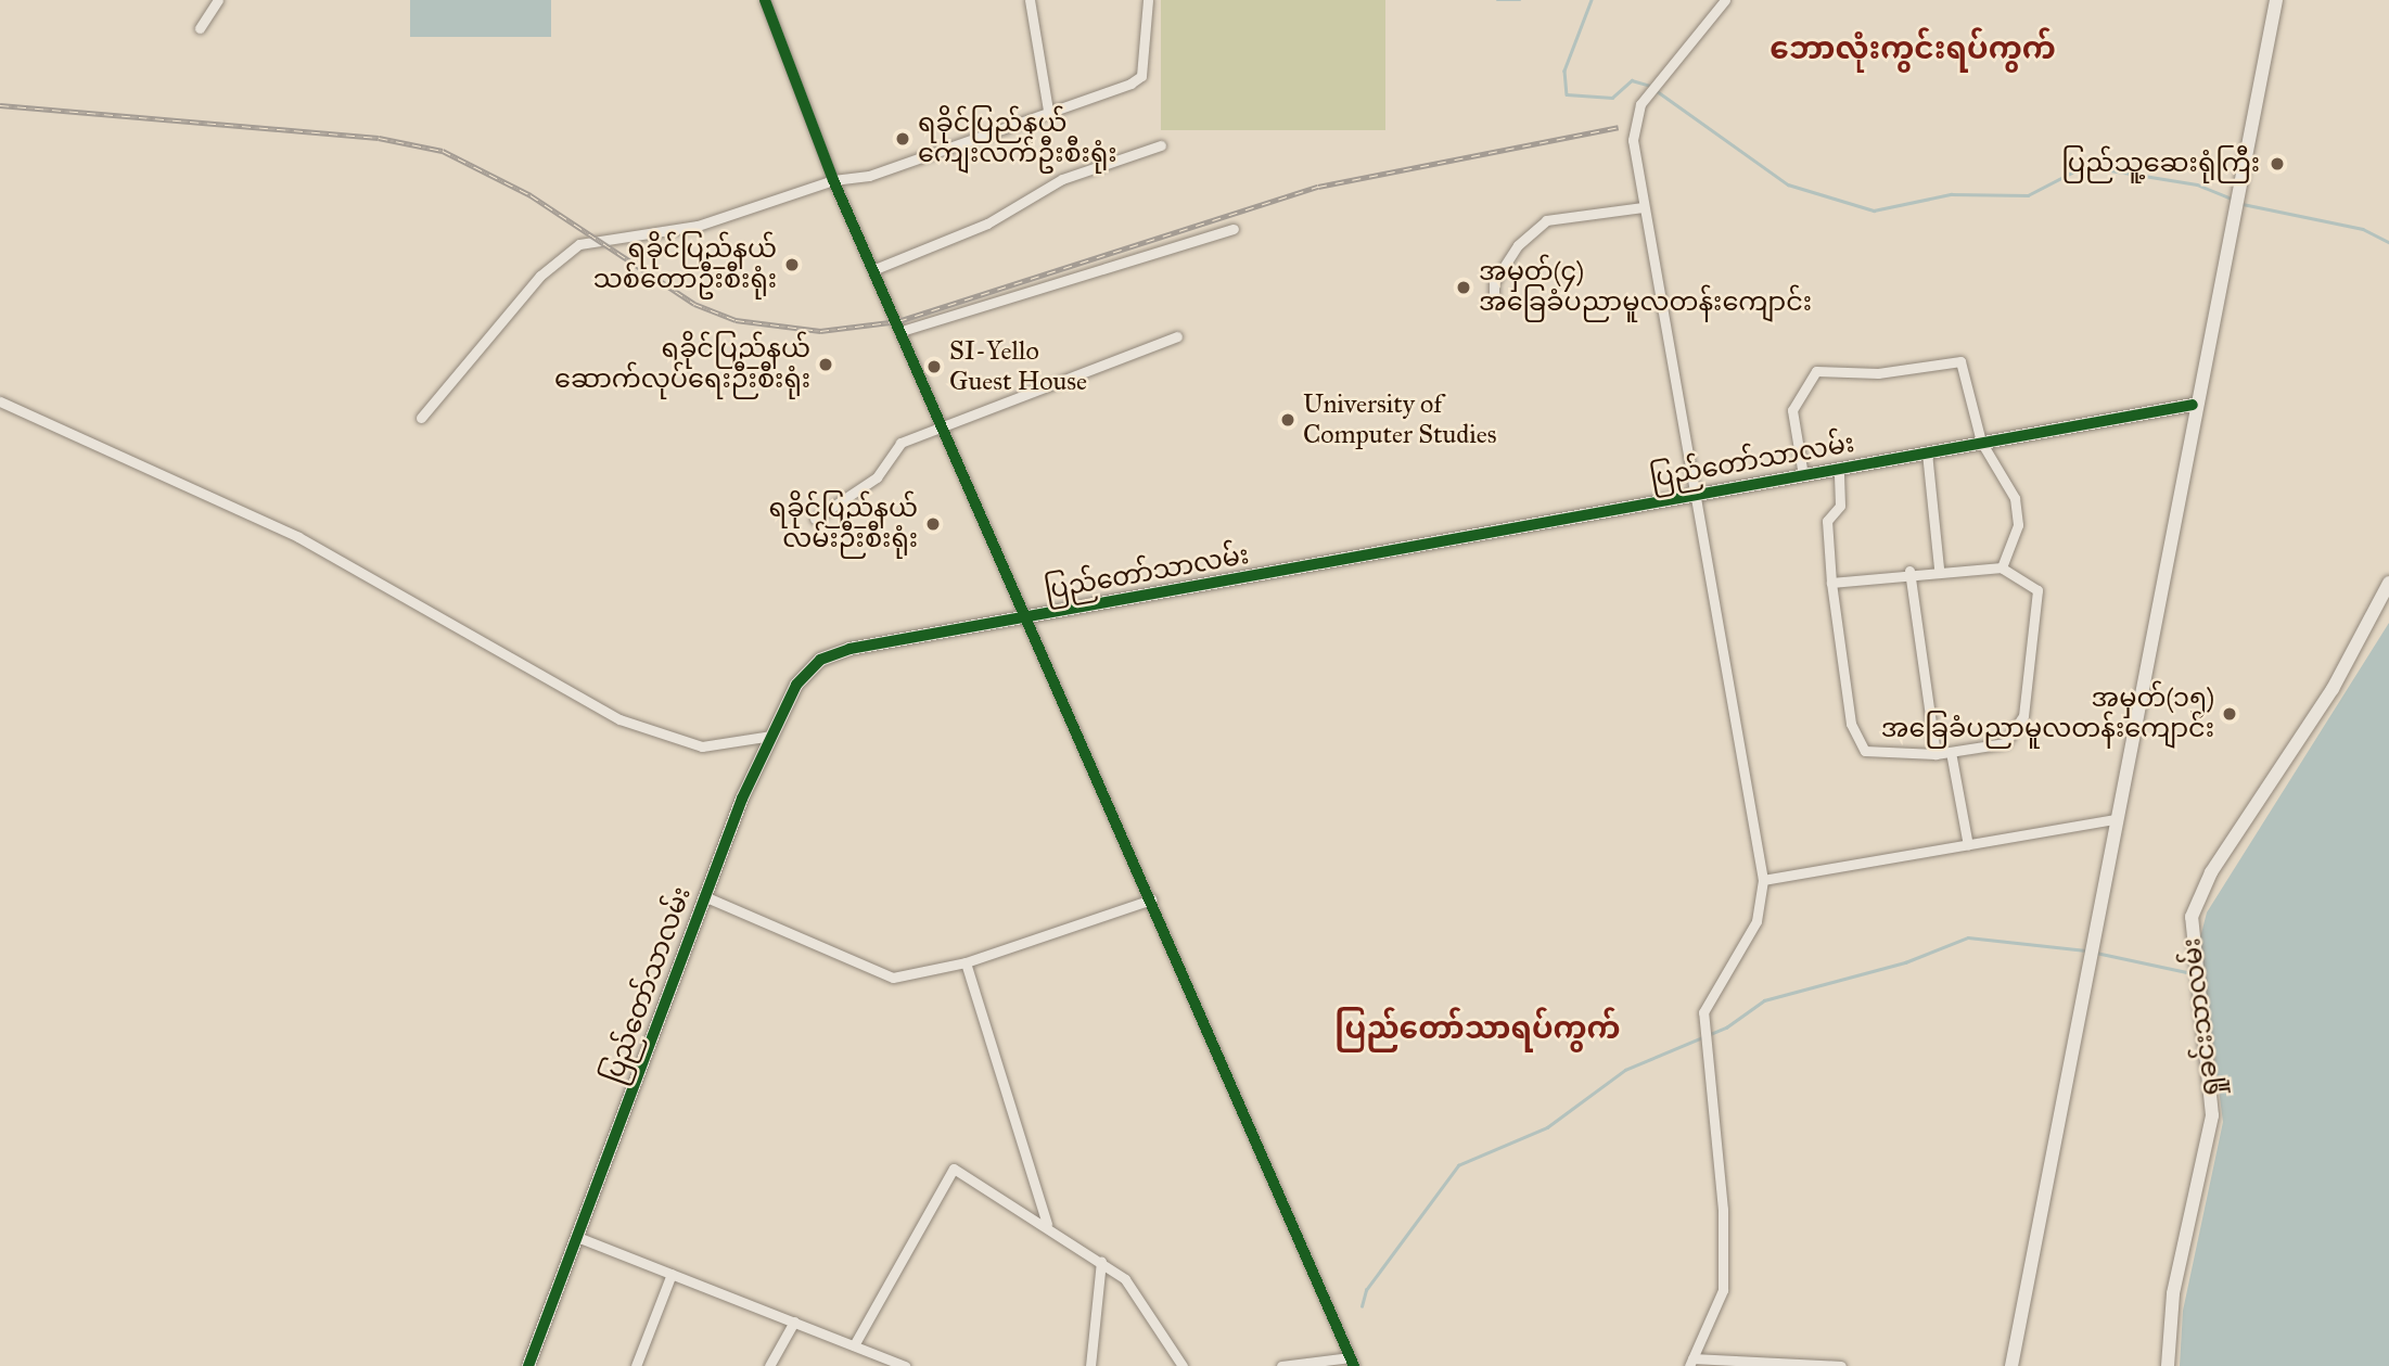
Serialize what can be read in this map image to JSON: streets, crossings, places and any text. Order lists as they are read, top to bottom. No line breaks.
{"streets":{"street":["ပြည်တော်သာလမ်း","ရှုခင်းသာလမ်း"]},"districts":["ဘောလုံးကွင်းရပ်ကွက်","ပြည်တော်သာရပ်ကွက်"],"places":["ရခိုင်ပြည်နယ် ကျေးလက်ဦးစီးရုံး","ပြည်သူ့ဆေးရုံကြီး","ရခိုင်ပြည်နယ် သစ်တောဦးစီးရုံး","အမှတ်(၄) အခြေခံပညာမူလတန်းကျောင်း","ရခိုင်ပြည်နယ် ဆောက်လုပ်ရေးဉီးစီးရုံး","SI-Yello Guest House","University of Computer Studies","ရခိုင်ပြည်နယ် လမ်းဉီးစီးရုံး","အမှတ်(၁၅) အခြေခံပညာမူလတန်းကျောင်း"]}
